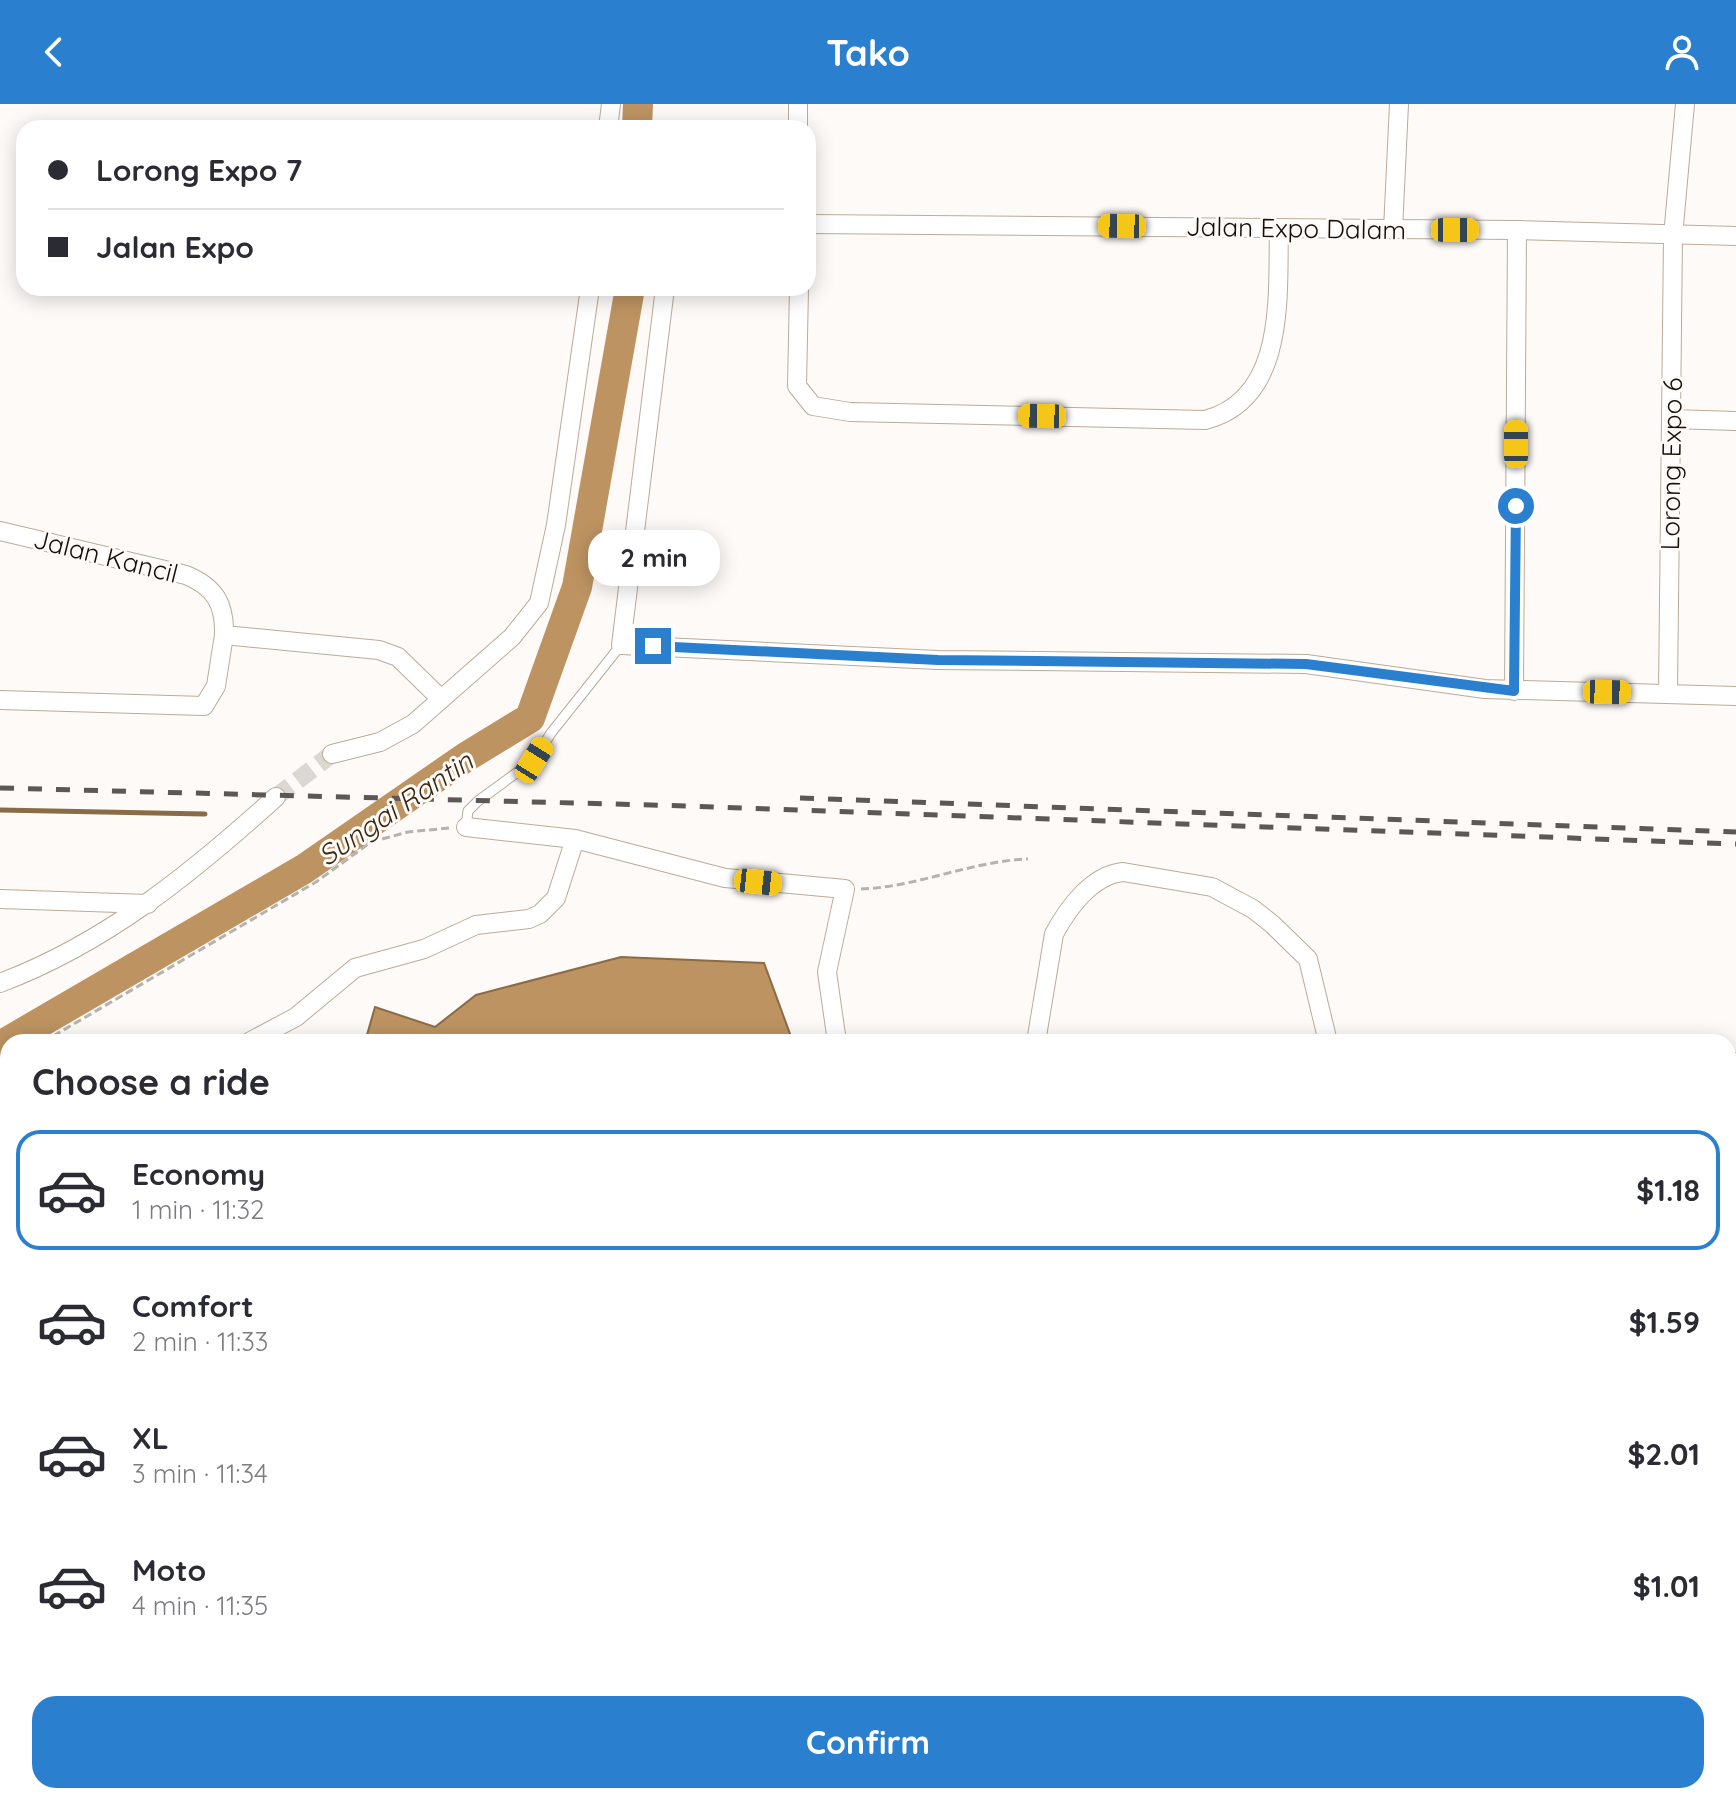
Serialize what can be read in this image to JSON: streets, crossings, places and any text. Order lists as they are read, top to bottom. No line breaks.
{"streets":{"street":["Jalan Expo Dalam","Lorong Expo 6","Jalan Kancil"]},"crossings":[["Jalan Expo Dalam","Lorong Expo 6"]],"water":["Sungai Rantin"],"page":{"header":"Tako","banner":["Lorong Expo 7","Jalan Expo"],"bubble":"2 min","heading":"Choose a ride","list":[{"name":"Economy","note":"1 min · 11:32","value":"$1.18"},{"name":"Comfort","note":"2 min · 11:33","value":"$1.59"},{"name":"XL","note":"3 min · 11:34","value":"$2.01"},{"name":"Moto","note":"4 min · 11:35","value":"$1.01"}],"buttons":"Confirm"}}
